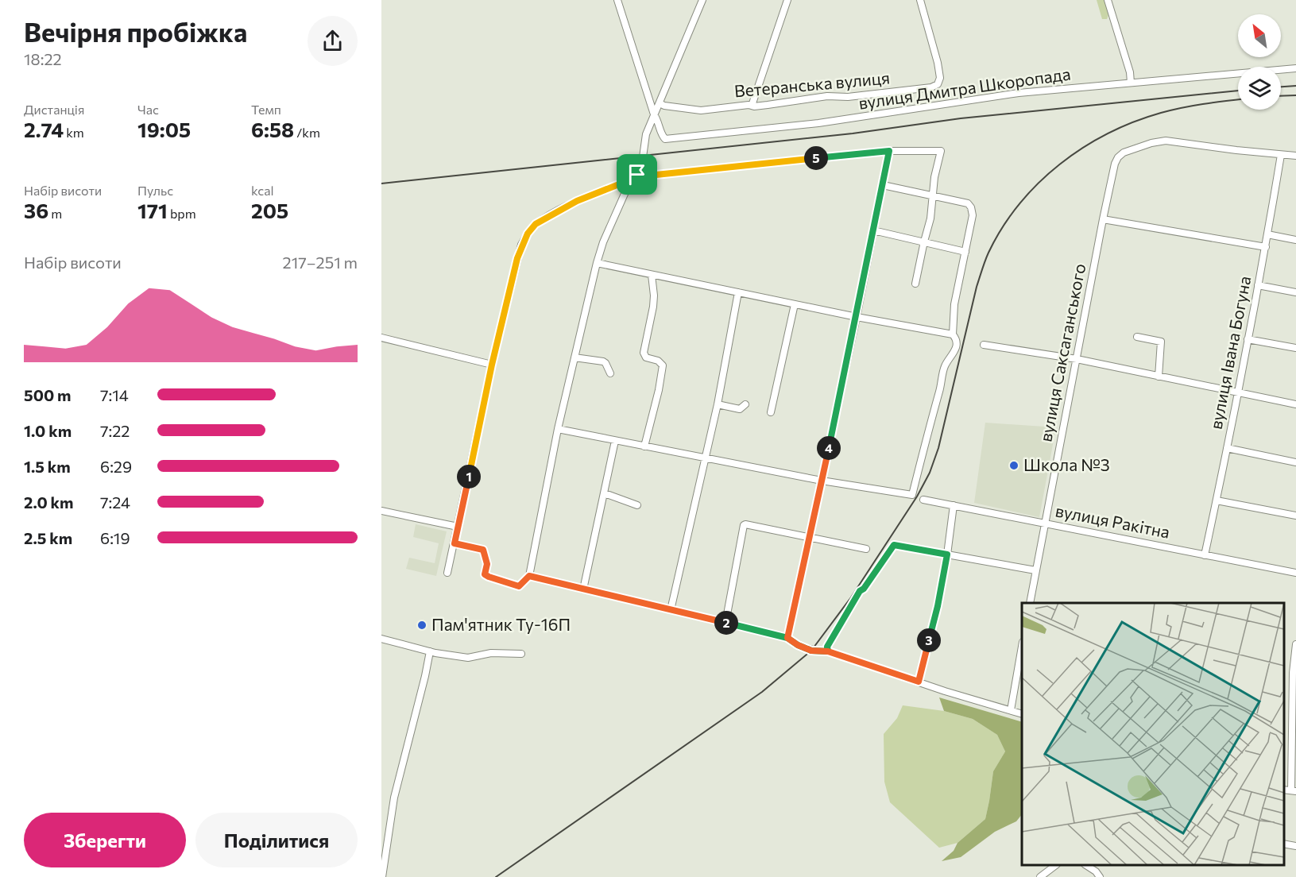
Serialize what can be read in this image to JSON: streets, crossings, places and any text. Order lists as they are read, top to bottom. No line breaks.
{"streets":{"street":["Ветеранська вулиця","вулиця Дмитра Шкоропада","вулиця Саксаганського","вулиця Івана Богуна","вулиця Ракітна"]},"crossings":[["вулиця Саксаганського","вулиця Івана Богуна"],["вулиця Саксаганського","вулиця Ракітна"],["вулиця Івана Богуна","вулиця Ракітна"]],"places":["Школа №3","Пам'ятник Ту-16П"],"north":"top left","page":{"heading":["Вечірня пробіжка","18:22"],"stats":[["Дистанція","2.74 km"],["Час","19:05"],["Темп","6:58 /km"],["Набір висоти","36 m"],["Пульс","171 bpm"],["kcal","205"]],"pins":["5","4","1","2","3"],"chart":["Набір висоти","217–251 m"],"list":[{"name":"500 m","note":"7:14"},{"name":"1.0 km","note":"7:22"},{"name":"1.5 km","note":"6:29"},{"name":"2.0 km","note":"7:24"},{"name":"2.5 km","note":"6:19"}],"buttons":["Зберегти","Поділитися"]}}
